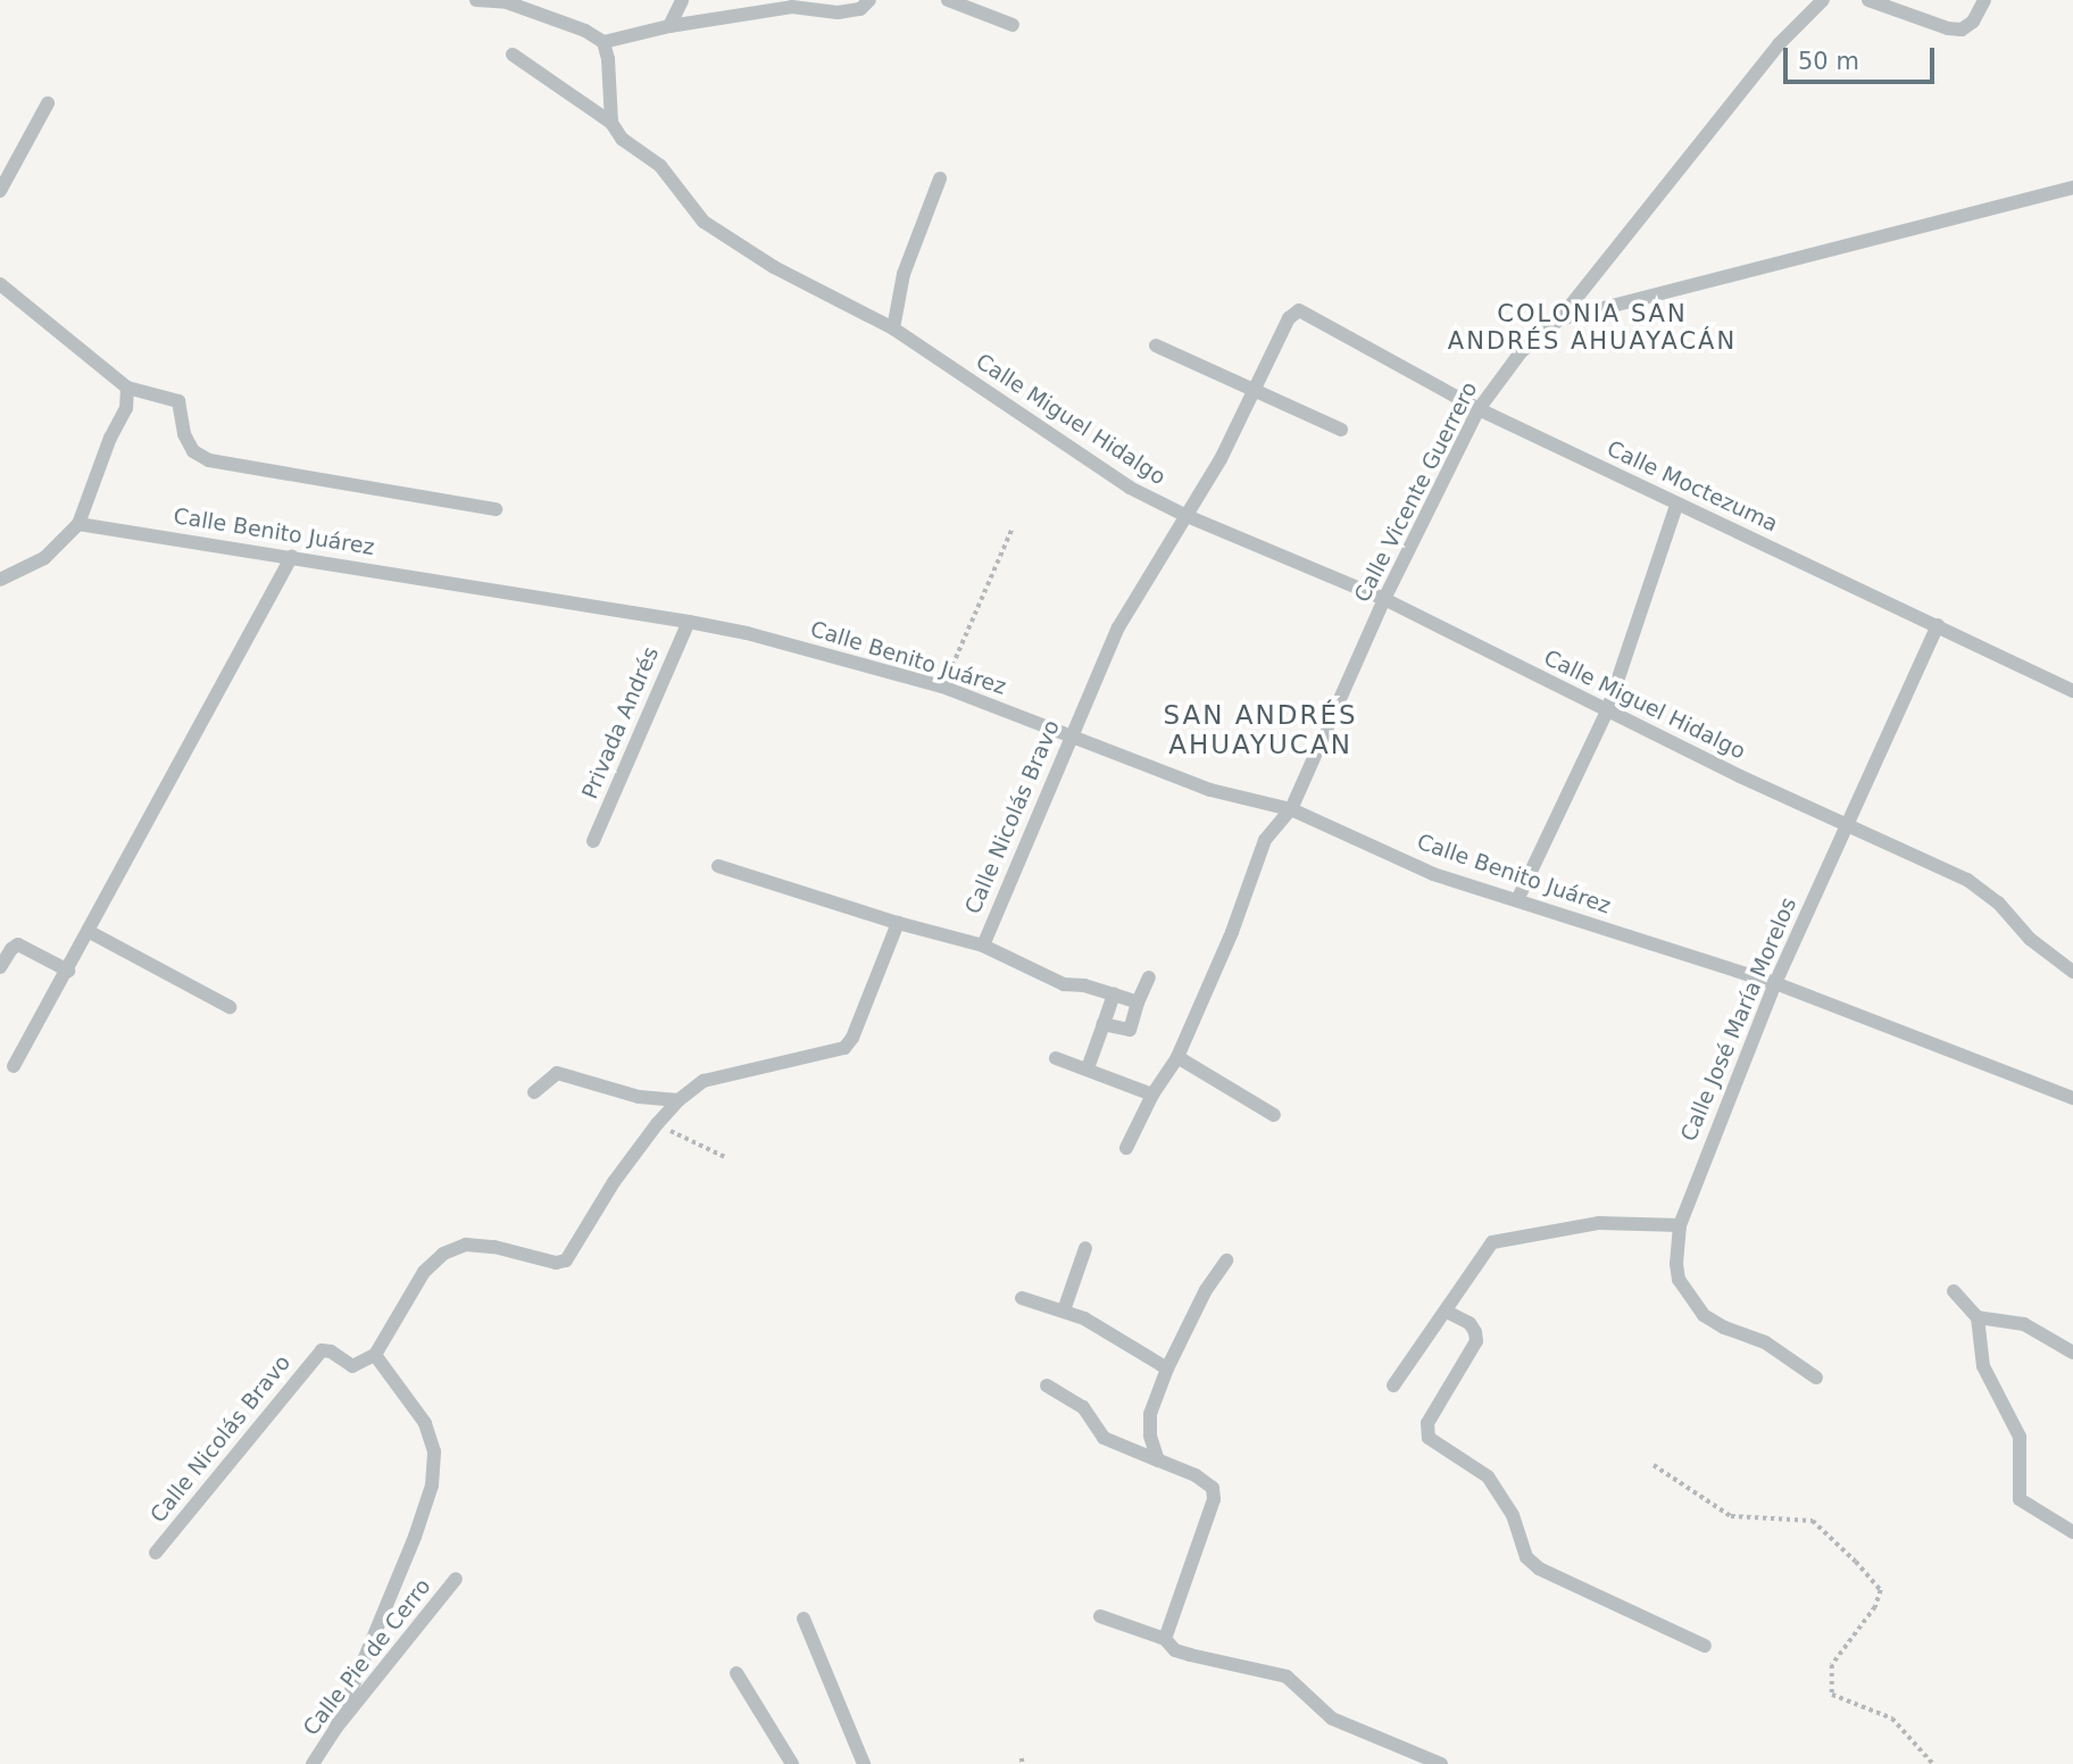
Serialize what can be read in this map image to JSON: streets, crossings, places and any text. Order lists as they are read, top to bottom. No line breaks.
{"streets":{"street":["Calle Miguel Hidalgo","Calle Moctezuma","Calle Vicente Guerrero","Calle Benito Juárez","Privada Andrés","Calle Nicolás Bravo","Calle José María Morelos","Calle Pie de Cerro"]},"crossings":[["Calle Miguel Hidalgo","Calle Vicente Guerrero"],["Calle Miguel Hidalgo","Calle Nicolás Bravo"],["Calle Miguel Hidalgo","Calle José María Morelos"],["Calle Moctezuma","Calle Vicente Guerrero"],["Calle Moctezuma","Calle Nicolás Bravo"],["Calle Moctezuma","Calle José María Morelos"],["Calle Vicente Guerrero","Calle Benito Juárez"],["Calle Benito Juárez","Privada Andrés"],["Calle Benito Juárez","Calle Nicolás Bravo"],["Calle Benito Juárez","Calle José María Morelos"]],"districts":["COLONIA SAN ANDRÉS AHUAYACÁN","SAN ANDRÉS AHUAYUCAN"],"scale_bar":"50 m"}
